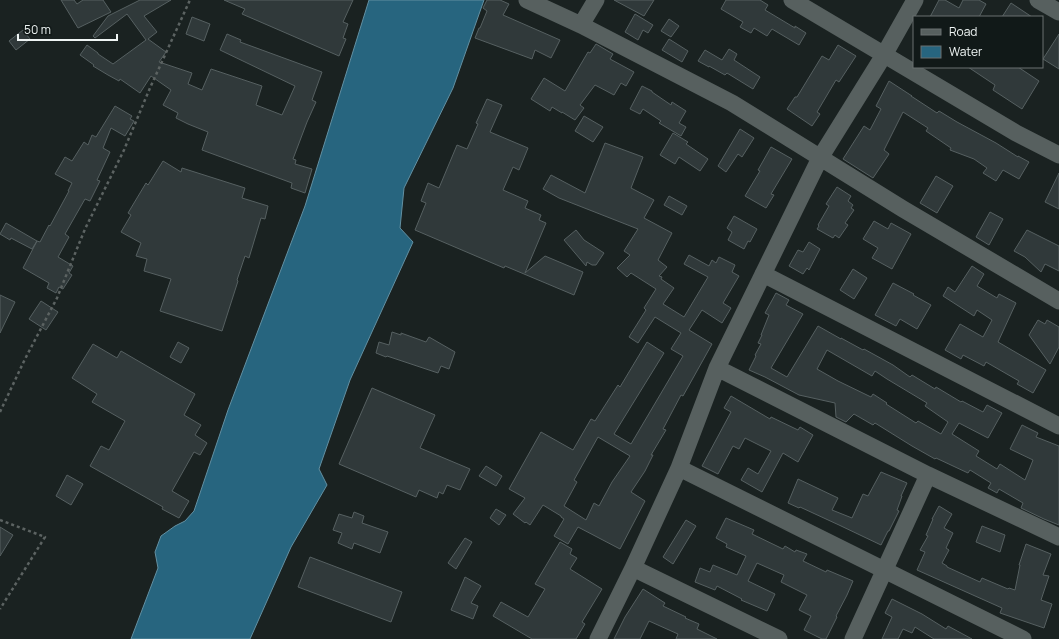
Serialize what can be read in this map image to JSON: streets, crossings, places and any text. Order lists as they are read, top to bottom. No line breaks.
{"legend":["Road","Water"],"scale_bar":"50 m"}
